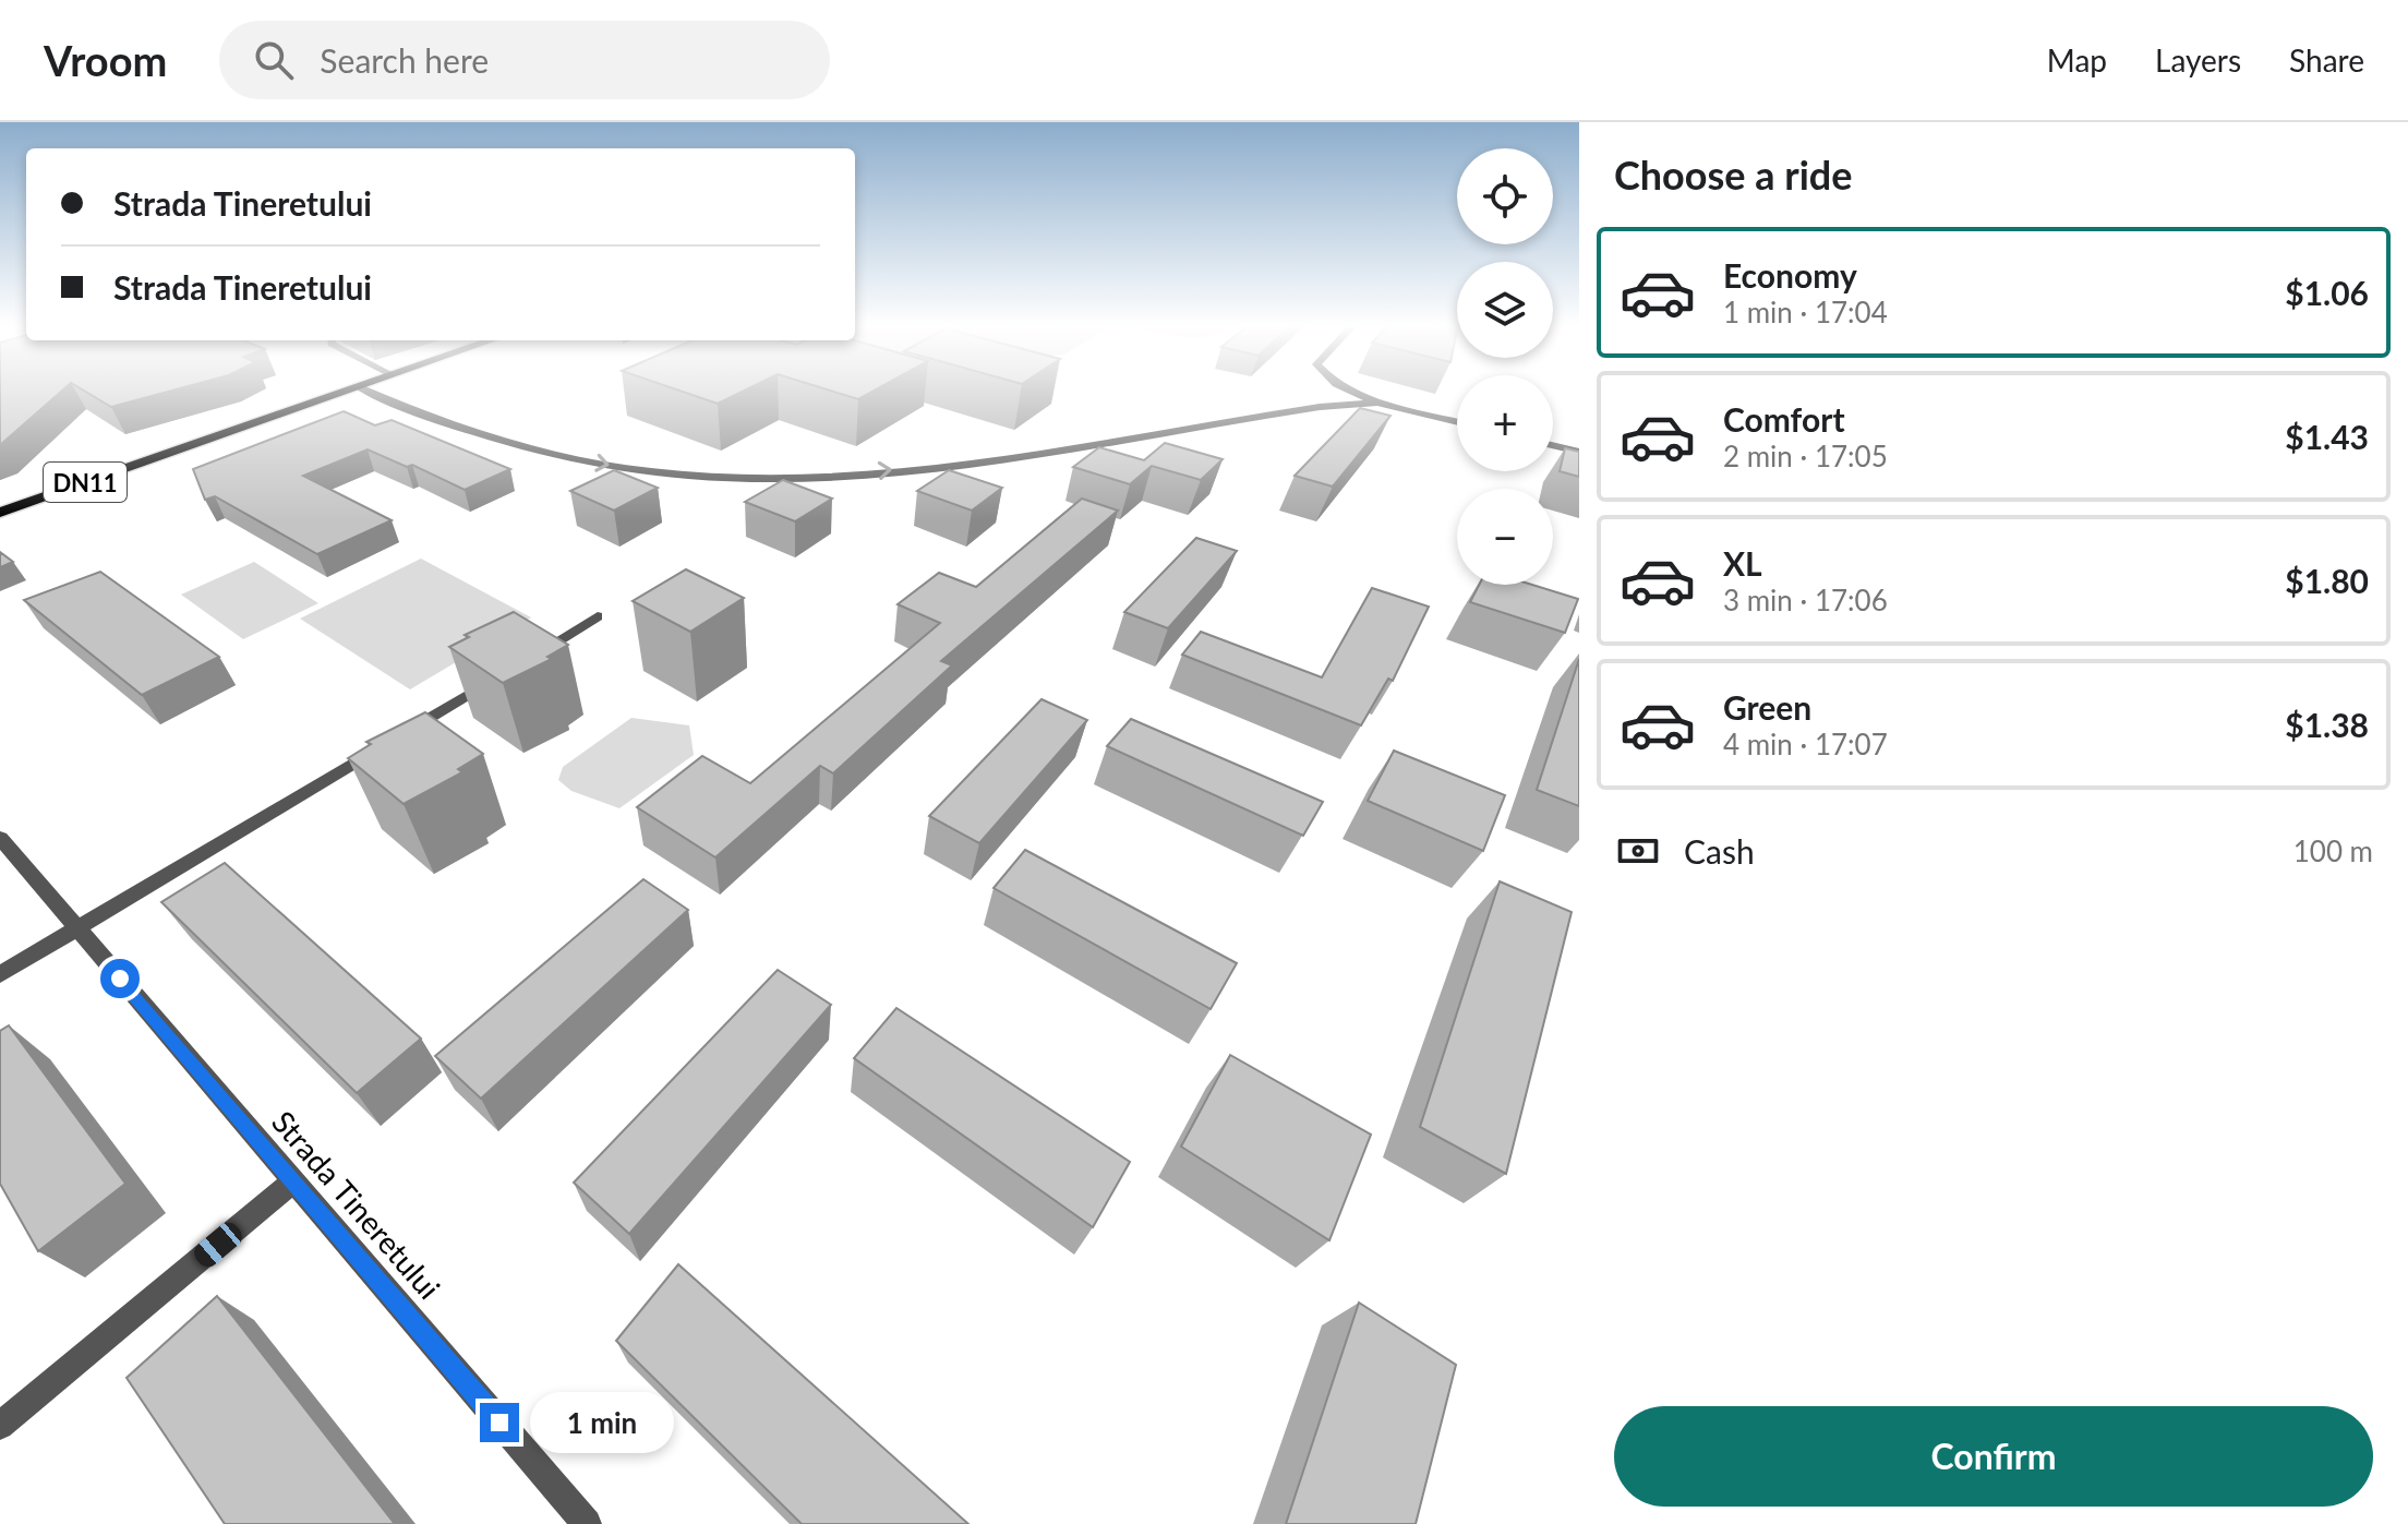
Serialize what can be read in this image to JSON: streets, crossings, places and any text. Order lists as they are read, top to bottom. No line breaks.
{"streets":{"main road":["DN11"],"street":["Strada Tineretului"]},"page":{"header":"Vroom","search":"Search here","nav":["Map","Layers","Share"],"heading":"Choose a ride","map_buttons":["+","−"],"banner":["Strada Tineretului","Strada Tineretului"],"list":[{"name":"Economy","note":"1 min · 17:04","value":"$1.06"},{"name":"Comfort","note":"2 min · 17:05","value":"$1.43"},{"name":"XL","note":"3 min · 17:06","value":"$1.80"},{"name":"Green","note":"4 min · 17:07","value":"$1.38"}],"pay":["Cash","100 m"],"buttons":"Confirm","bubble":"1 min"}}
